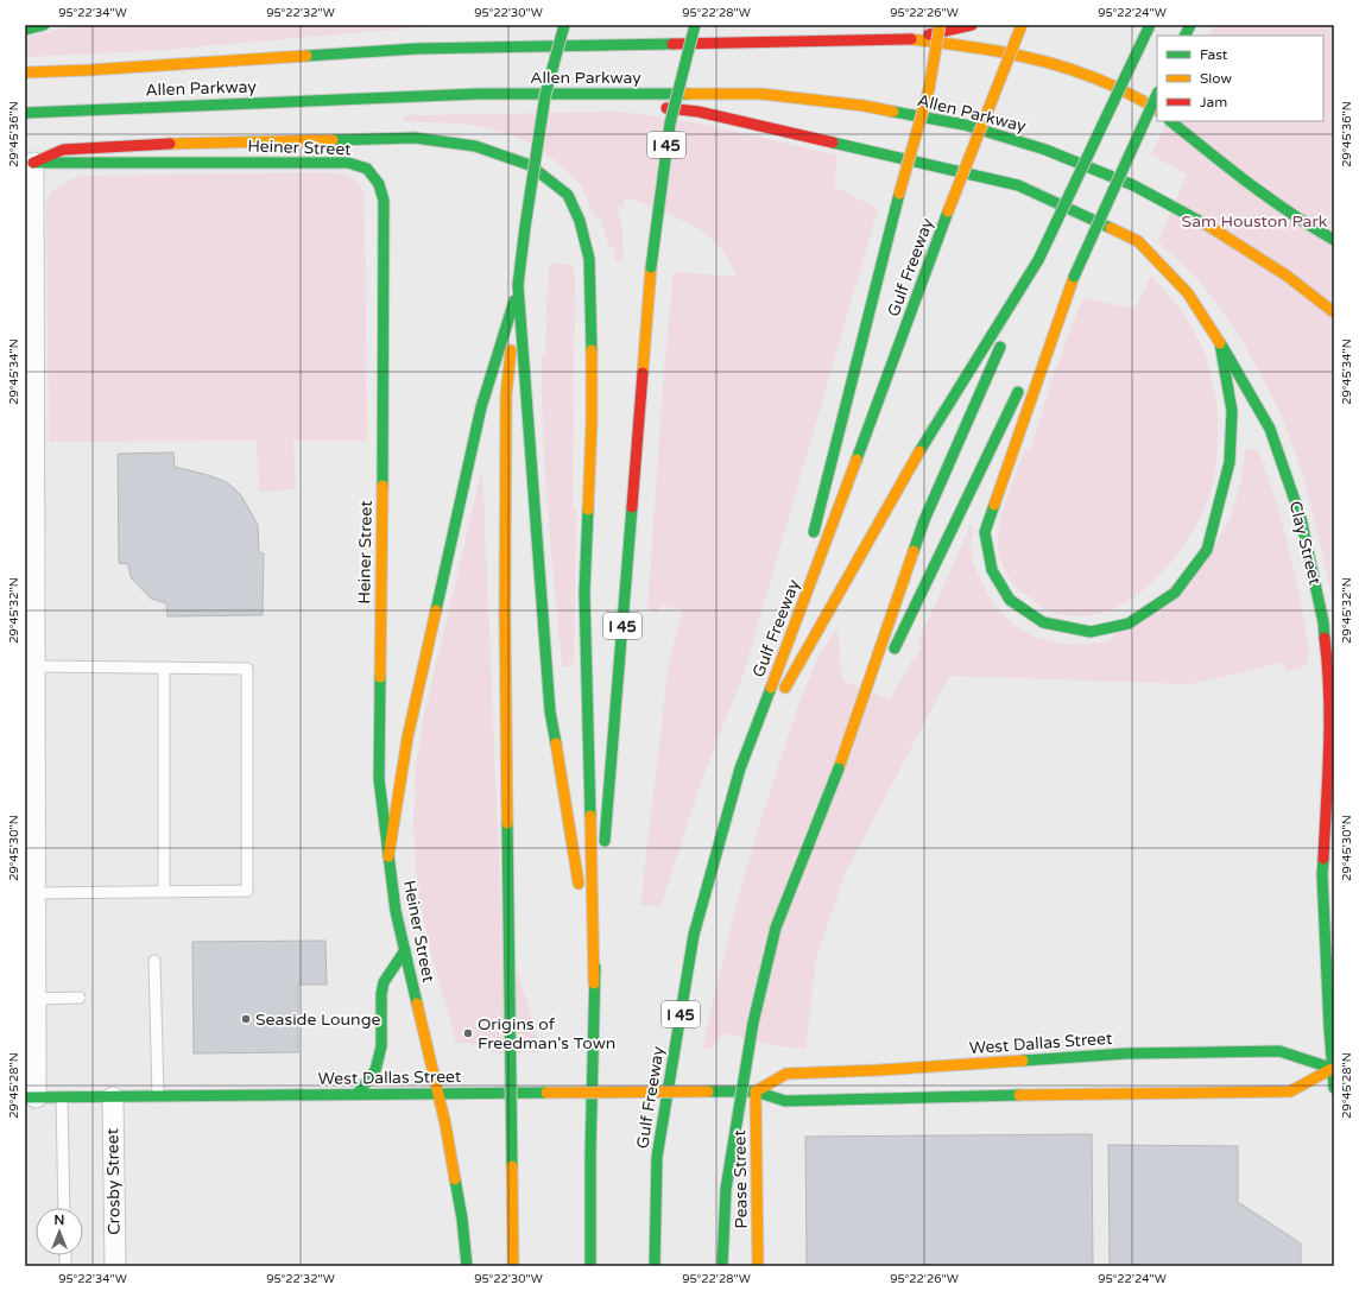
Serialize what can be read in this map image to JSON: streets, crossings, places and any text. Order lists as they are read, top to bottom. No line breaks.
{"streets":{"main road":["Allen Parkway","I 45","Heiner Street","Gulf Freeway","Clay Street","West Dallas Street","Pease Street"],"street":["Crosby Street"]},"crossings":[["Heiner Street","West Dallas Street"],["Clay Street","West Dallas Street"],["West Dallas Street","Pease Street"],["West Dallas Street","Crosby Street"]],"parks":["Sam Houston Park"],"places":["Seaside Lounge","Origins of Freedman's Town"],"legend":["Fast","Slow","Jam"],"north":"top","coordinates":["95°22'34\"W","95°22'32\"W","95°22'30\"W","95°22'28\"W","95°22'26\"W","95°22'24\"W","29°45'36\"N","29°45'34\"N","29°45'32\"N","29°45'30\"N","29°45'28\"N"]}
